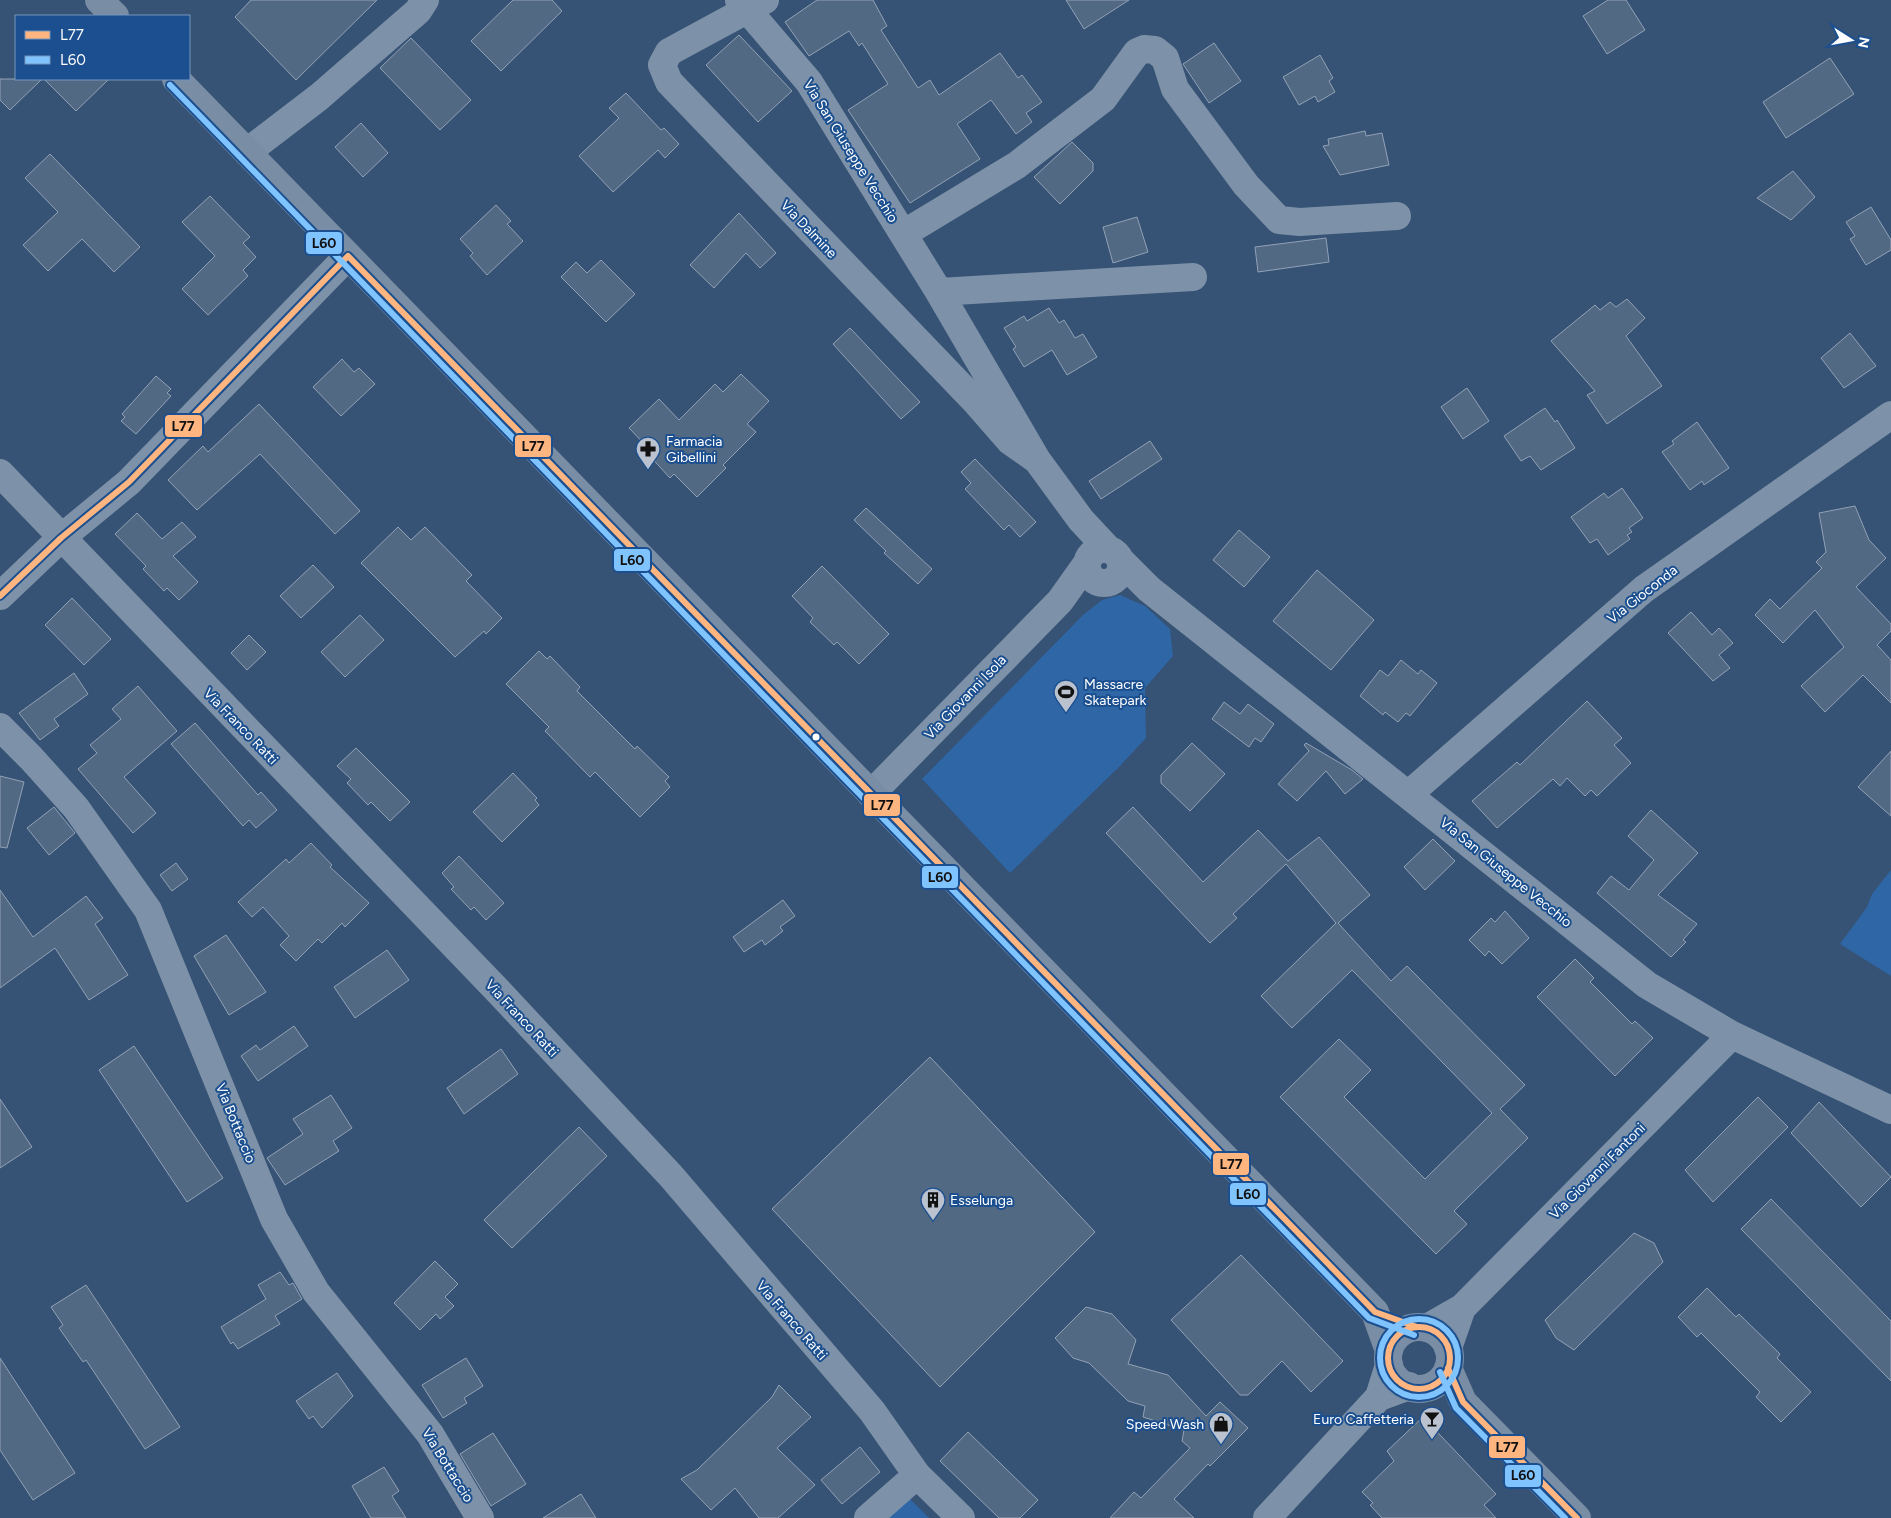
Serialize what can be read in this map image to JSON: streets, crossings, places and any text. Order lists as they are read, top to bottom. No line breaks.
{"streets":{"street":["Via San Giuseppe Vecchio","Via Dalmine","Via Gioconda","Via Giovanni Isola","Via Franco Ratti","Via Bottaccio","Via Giovanni Fantoni"]},"crossings":[["Via San Giuseppe Vecchio","Via Dalmine"],["Via San Giuseppe Vecchio","Via Gioconda"],["Via San Giuseppe Vecchio","Via Giovanni Isola"],["Via San Giuseppe Vecchio","Via Giovanni Fantoni"]],"places":{"pharmacy":["Farmacia Gibellini"],"sports":["Massacre Skatepark"],"building":["Esselunga"],"bar":["Euro Caffetteria"],"shop":["Speed Wash"]},"lines":["transit line L60","transit line L77"],"legend":["L77","L60"],"north":"right"}
